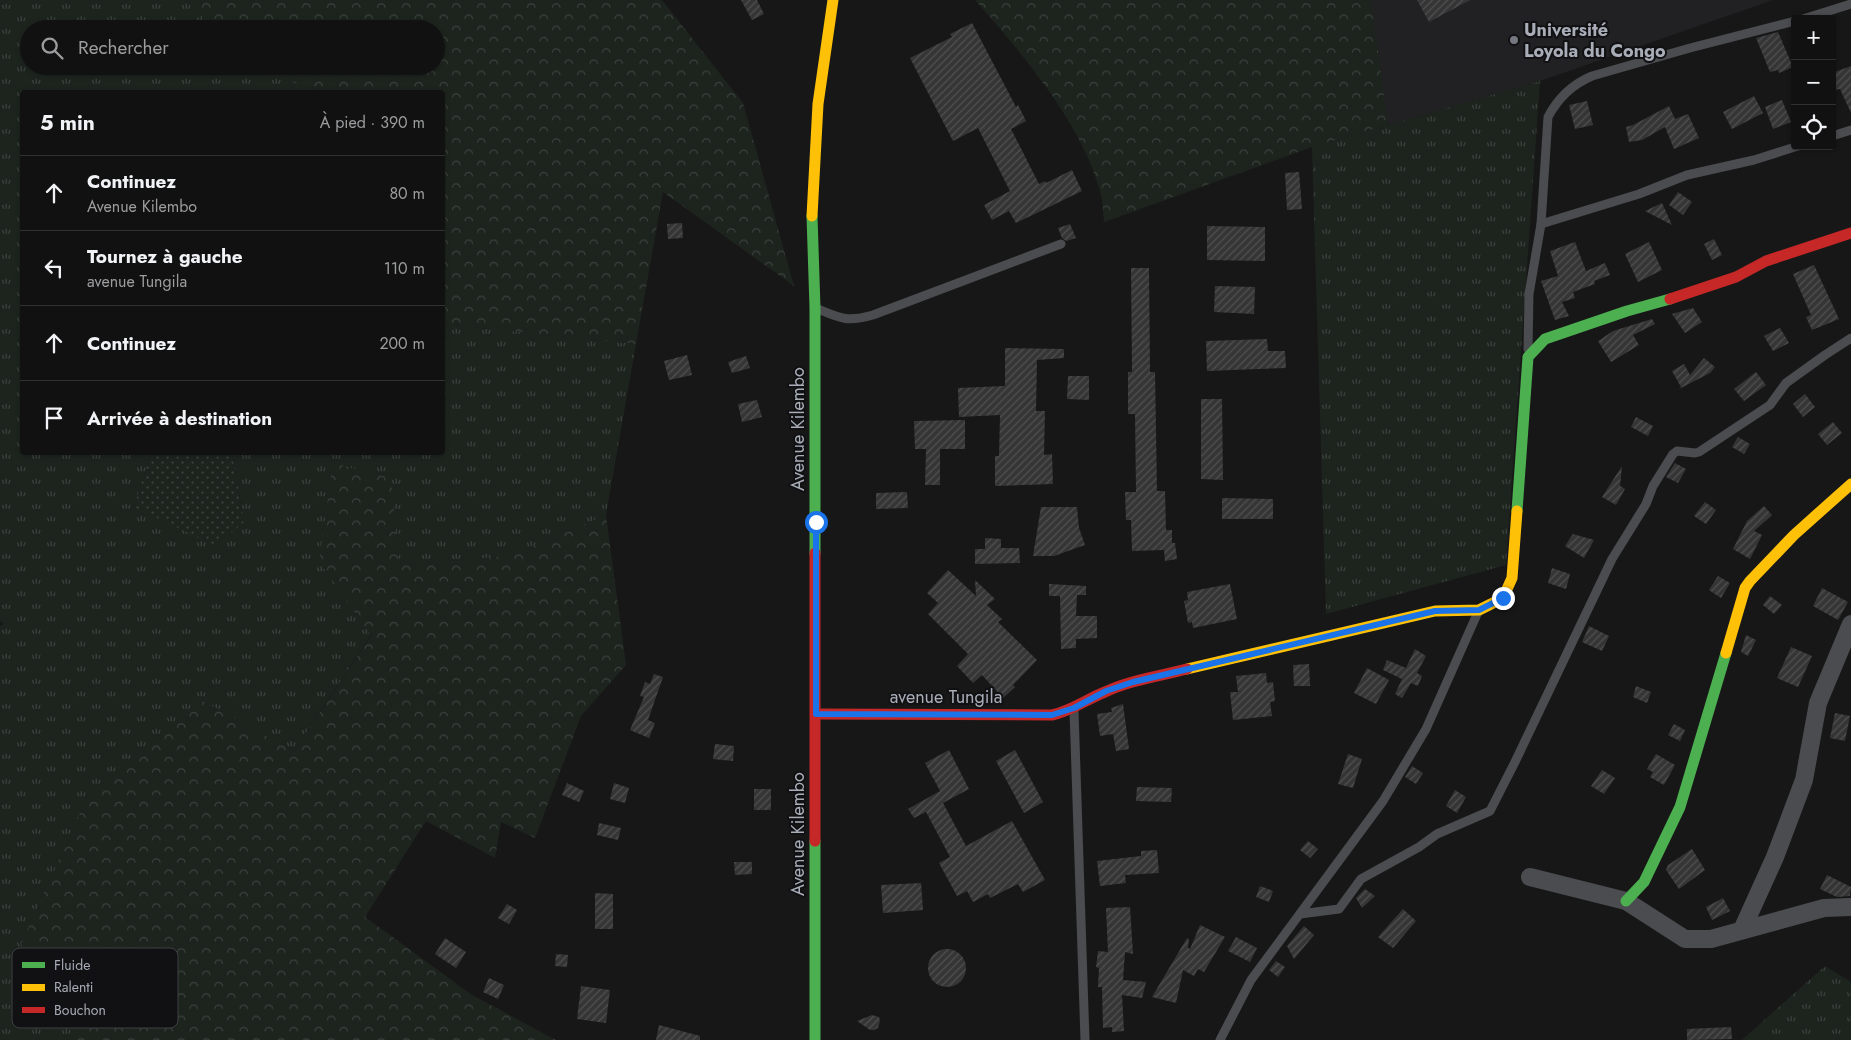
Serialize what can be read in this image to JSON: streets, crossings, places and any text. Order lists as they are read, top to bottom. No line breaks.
{"streets":{"street":["Avenue Kilembo","avenue Tungila"]},"crossings":[["Avenue Kilembo","avenue Tungila"]],"places":["Université Loyola du Congo"],"legend":["Fluide","Ralenti","Bouchon"],"page":{"map_buttons":["+","−"],"search":"Rechercher","heading":["5 min","À pied · 390 m"],"list":[["Continuez","Avenue Kilembo","80 m"],["Tournez à gauche","avenue Tungila","110 m"],["Continuez","200 m"],"Arrivée à destination"]}}
